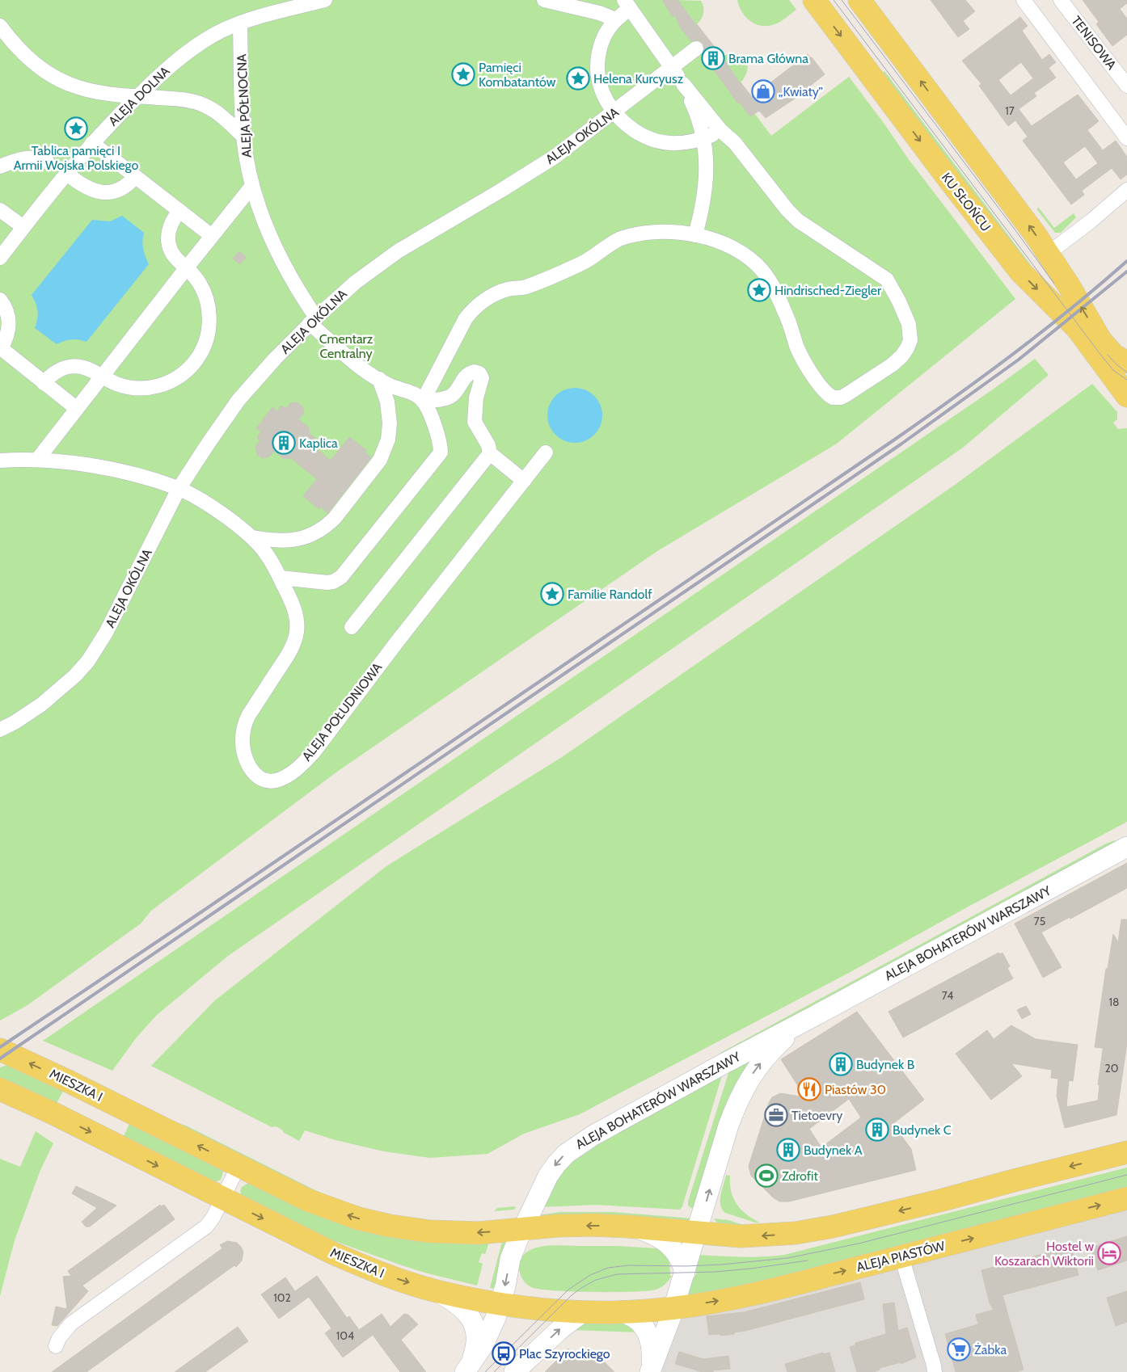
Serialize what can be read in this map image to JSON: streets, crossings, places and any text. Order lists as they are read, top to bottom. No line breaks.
{"streets":{"main road":["KU SŁOŃCU","MIESZKA I","ALEJA PIASTÓW"],"street":["TENISOWA","ALEJA DOLNA","ALEJA PÓŁNOCNA","ALEJA OKÓLNA","ALEJA POŁUDNIOWA","ALEJA BOHATERÓW WARSZAWY"]},"crossings":[["ALEJA DOLNA","ALEJA PÓŁNOCNA"],["ALEJA PÓŁNOCNA","ALEJA OKÓLNA"],["ALEJA OKÓLNA","ALEJA POŁUDNIOWA"],["ALEJA BOHATERÓW WARSZAWY","MIESZKA I"],["ALEJA BOHATERÓW WARSZAWY","ALEJA PIASTÓW"],["MIESZKA I","ALEJA PIASTÓW"]],"parks":["Cmentarz Centralny"],"places":{"building":["Brama Główna","Kaplica","Budynek B","Budynek C","Budynek A"],"place":["Pamięci Kombatantów","Helena Kurcyusz","Tablica pamięci I Armii Wojska Polskiego","Hindrisched-Ziegler","Familie Randolf"],"shop":["„Kwiaty”"],"restaurant":["Piastów 30"],"office":["Tietoevry"],"sports":["Zdrofit"],"hotel":["Hostel w Koszarach Wiktorii"],"supermarket":["Żabka"],"bus stop":["Plac Szyrockiego"]},"house_numbers":["17","75","74","18","20","102","104"]}
